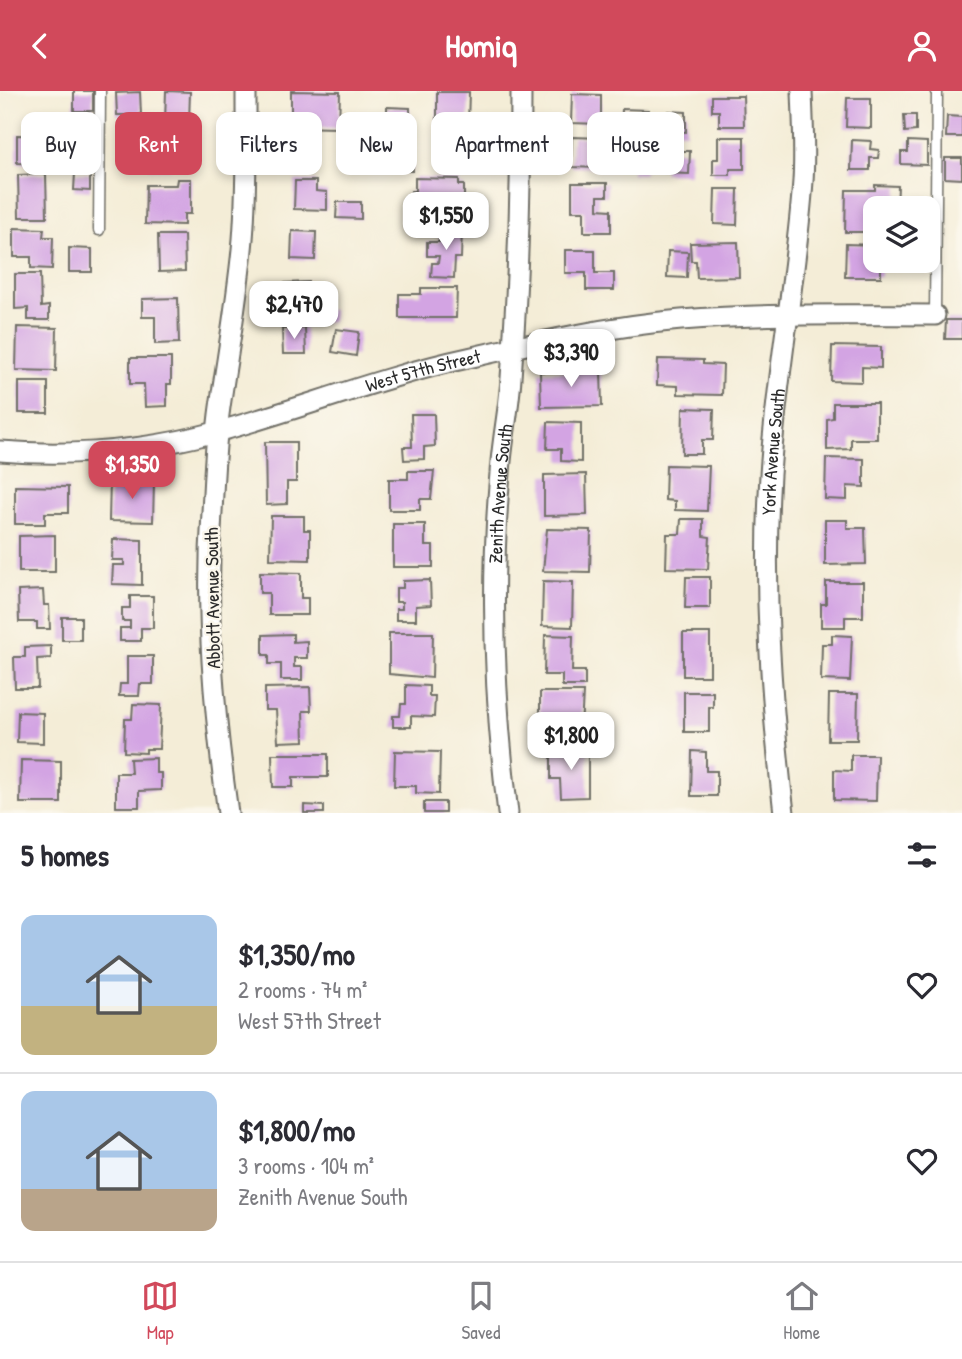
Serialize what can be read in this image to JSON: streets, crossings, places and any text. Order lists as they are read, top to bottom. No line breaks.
{"streets":{"street":["West 57th Street","York Avenue South","Zenith Avenue South","Abbott Avenue South"]},"crossings":[["West 57th Street","York Avenue South"],["West 57th Street","Zenith Avenue South"],["West 57th Street","Abbott Avenue South"]],"page":{"header":"Homiq","chip":["Buy","Rent","Filters","New","Apartment","House"],"price":["$1,550","$2,470","$3,390","$1,350","$1,800"],"heading":"5 homes","list":[{"name":"$1,350/mo","note":"2 rooms · 74 m² · West 57th Street"},{"name":"$1,800/mo","note":"3 rooms · 104 m² · Zenith Avenue South"}],"tabs":["Map","Saved","Home"]}}
